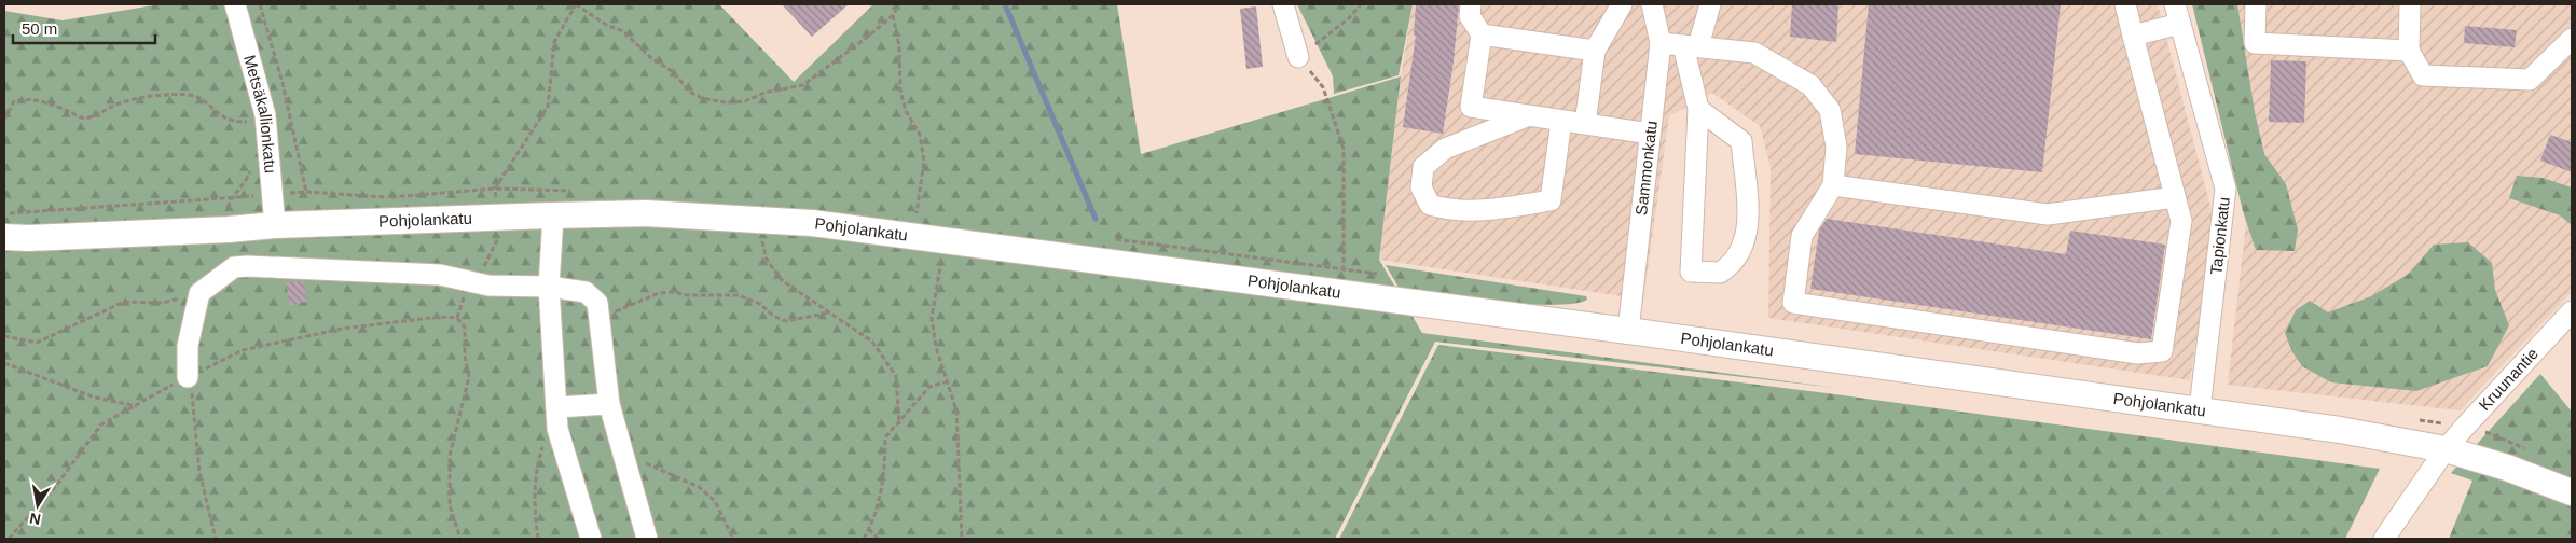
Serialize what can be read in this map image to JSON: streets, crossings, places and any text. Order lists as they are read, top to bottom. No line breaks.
{"streets":{"main road":["Pohjolankatu"],"street":["Metsäkallionkatu","Sammonkatu","Tapionkatu","Kruunantie"]},"crossings":[["Metsäkallionkatu","Pohjolankatu"],["Sammonkatu","Pohjolankatu"],["Pohjolankatu","Tapionkatu"],["Pohjolankatu","Kruunantie"]],"scale_bar":"50 m","north":"bottom"}
